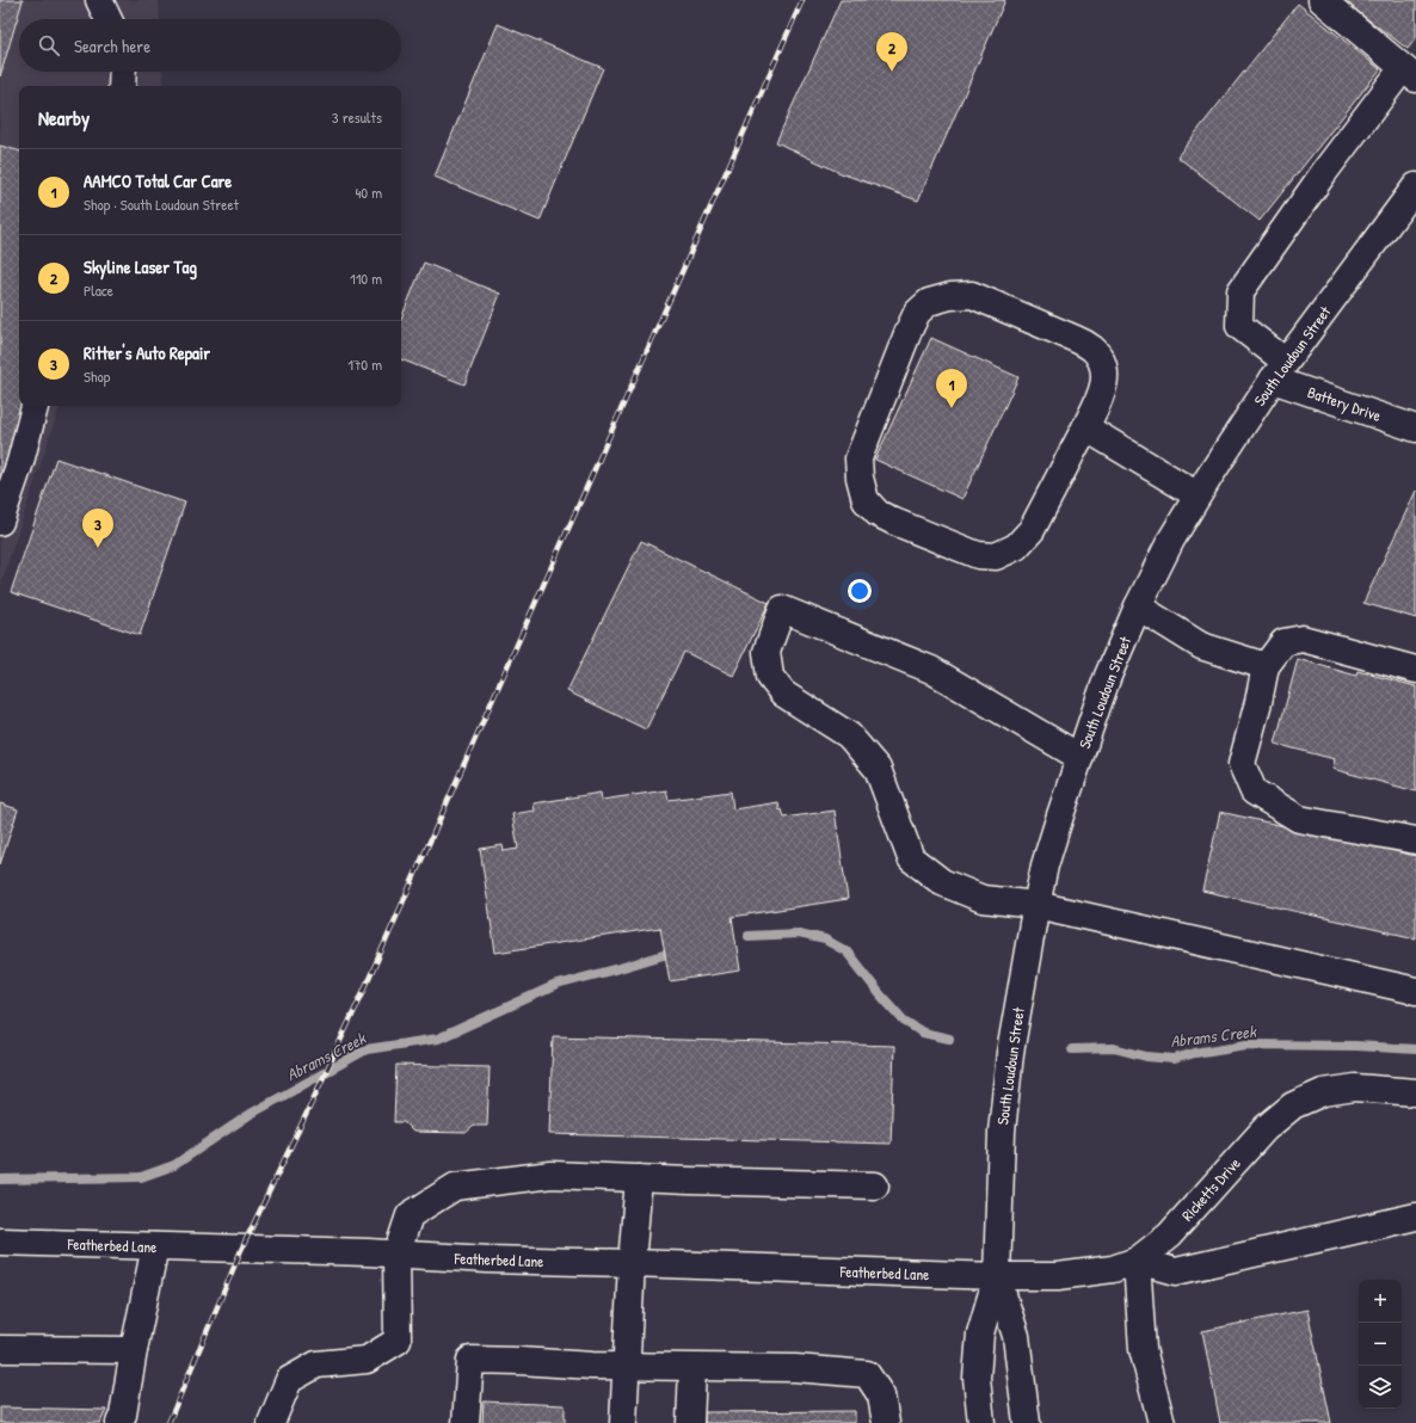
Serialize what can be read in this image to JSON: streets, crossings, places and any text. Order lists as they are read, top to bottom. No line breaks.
{"streets":{"main road":["South Loudoun Street","Battery Drive","Ricketts Drive","Featherbed Lane"]},"crossings":[["South Loudoun Street","Battery Drive"],["South Loudoun Street","Ricketts Drive"],["South Loudoun Street","Featherbed Lane"],["Ricketts Drive","Featherbed Lane"]],"water":["Abrams Creek"],"page":{"search":"Search here","pins":["2","1","3"],"heading":["Nearby","3 results"],"list":[{"mark":"1","name":"AAMCO Total Car Care","note":"Shop · South Loudoun Street","value":"40 m"},{"mark":"2","name":"Skyline Laser Tag","note":"Place","value":"110 m"},{"mark":"3","name":"Ritter's Auto Repair","note":"Shop","value":"170 m"}],"map_buttons":["+","−"]}}
